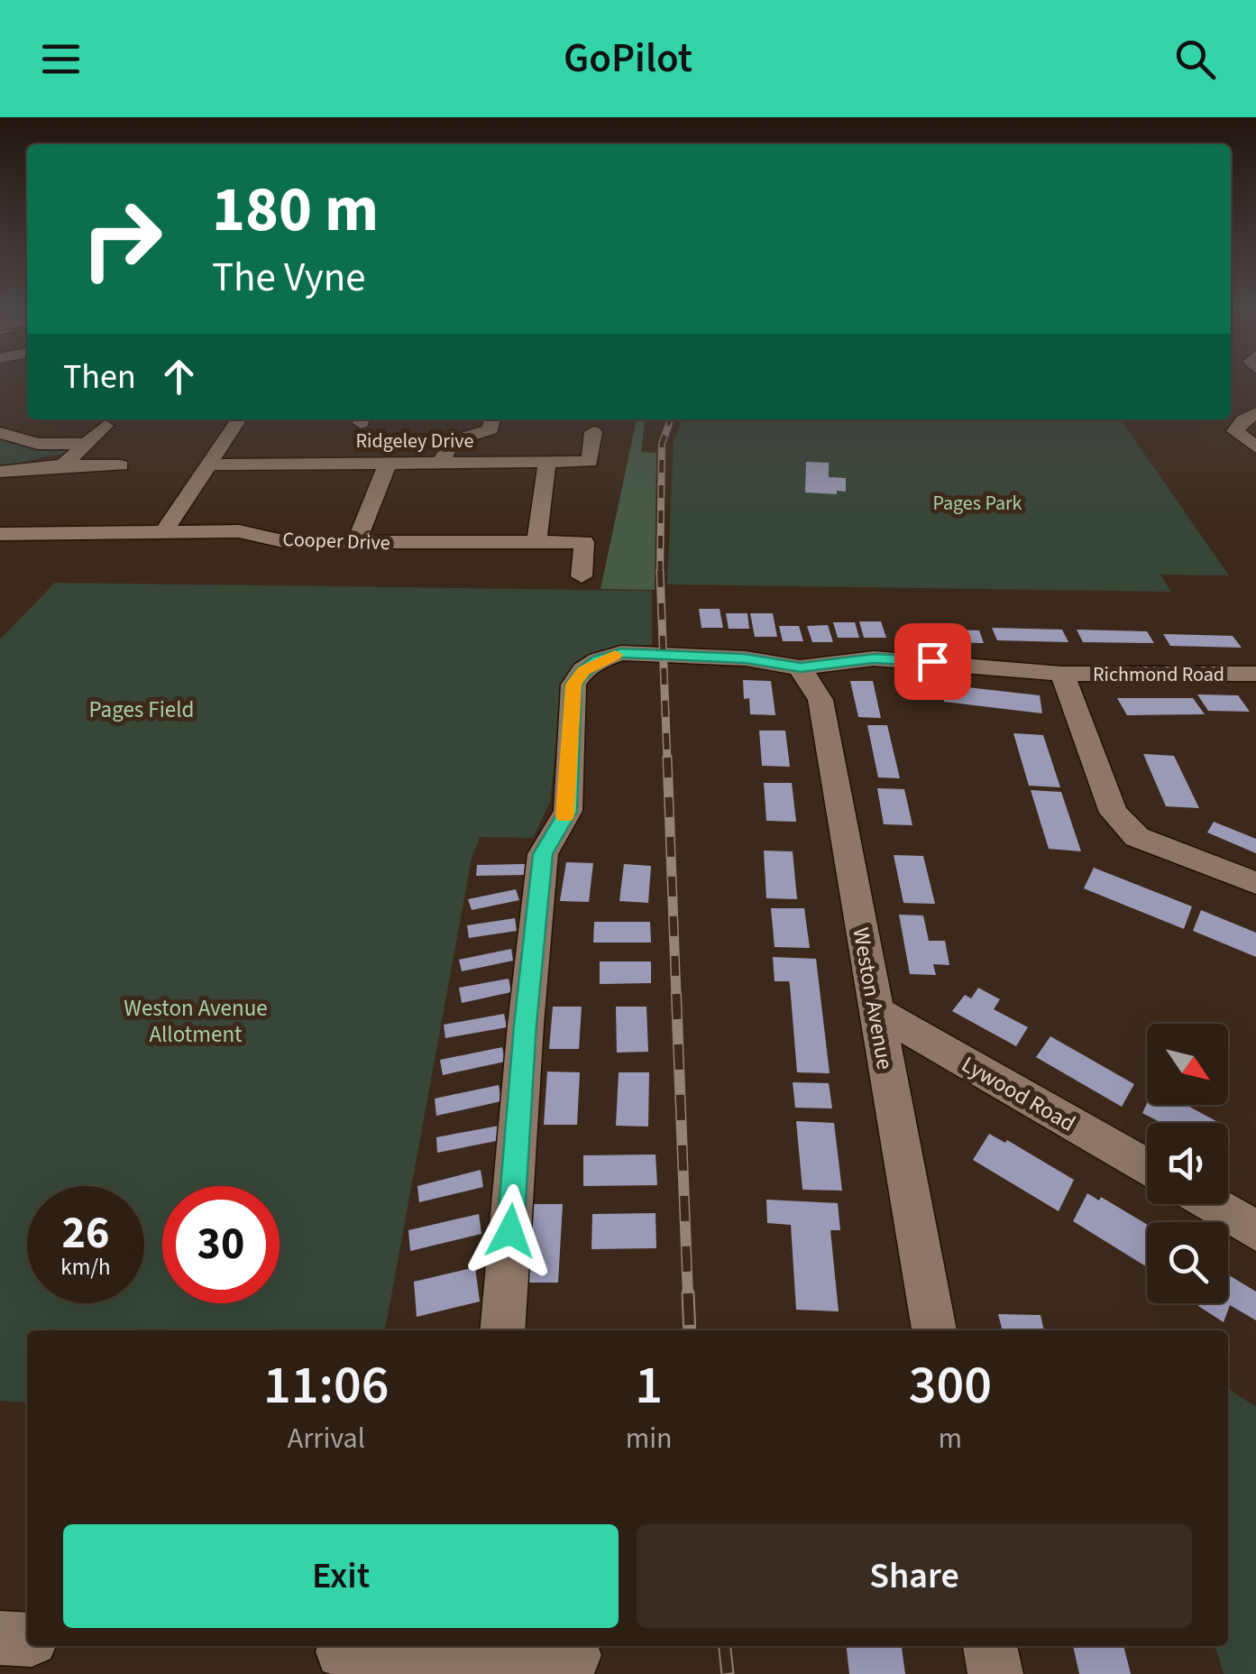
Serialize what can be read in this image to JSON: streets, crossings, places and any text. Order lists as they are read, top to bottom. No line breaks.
{"streets":{"street":["Ridgeley Drive","Cooper Drive","Richmond Road","Weston Avenue","Lywood Road"]},"crossings":[["Richmond Road","Weston Avenue"],["Weston Avenue","Lywood Road"]],"parks":["Pages Park","Pages Field","Weston Avenue Allotment"],"north":"bottom right","page":{"header":"GoPilot","turn":["180 m","The Vyne"],"then":"Then","speed":"26 km/h","limit":"30","eta":["11:06","Arrival","1","min","300","m"],"buttons":["Exit","Share"]}}
